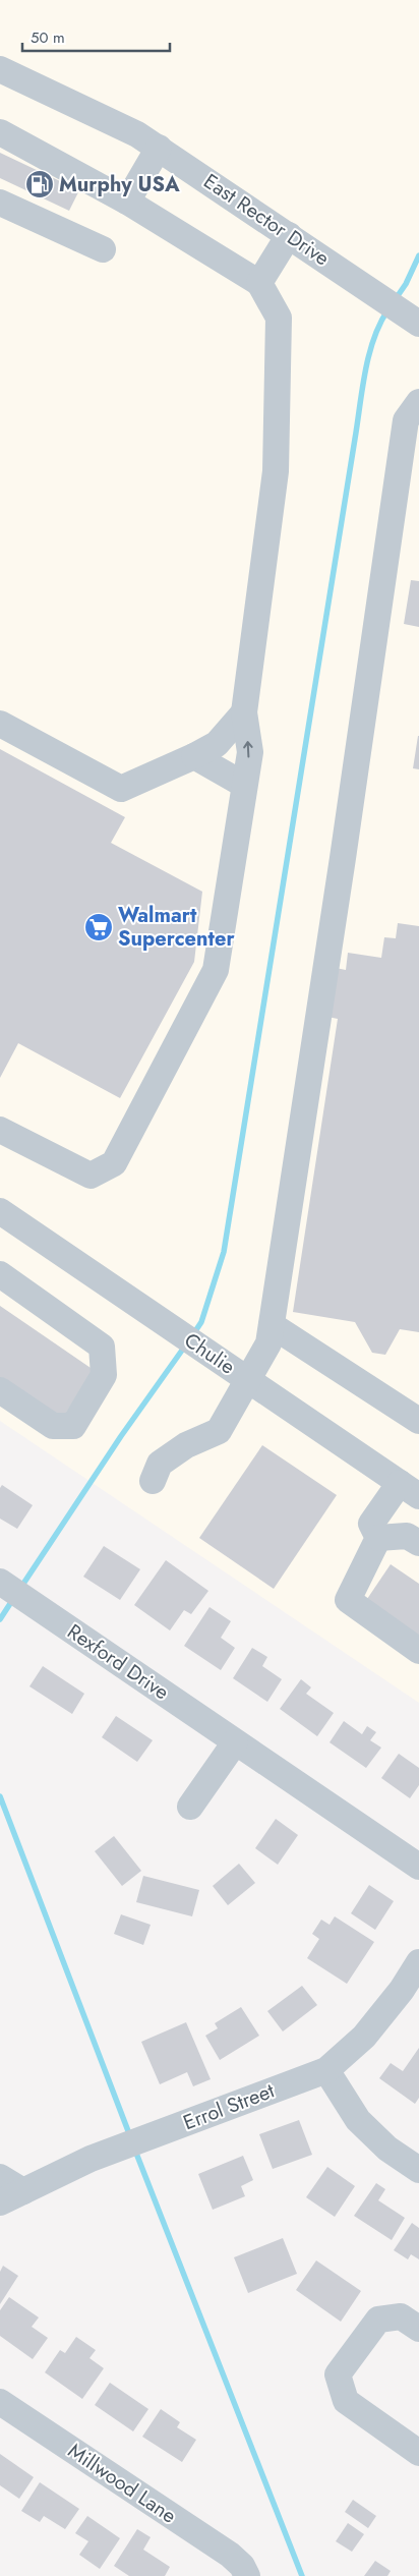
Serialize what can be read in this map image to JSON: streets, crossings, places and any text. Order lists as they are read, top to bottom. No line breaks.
{"streets":{"street":["East Rector Drive","Chulie","Rexford Drive","Errol Street","Millwood Lane"]},"places":{"fuel station":["Murphy USA"],"supermarket":["Walmart Supercenter"]},"scale_bar":"50 m"}
